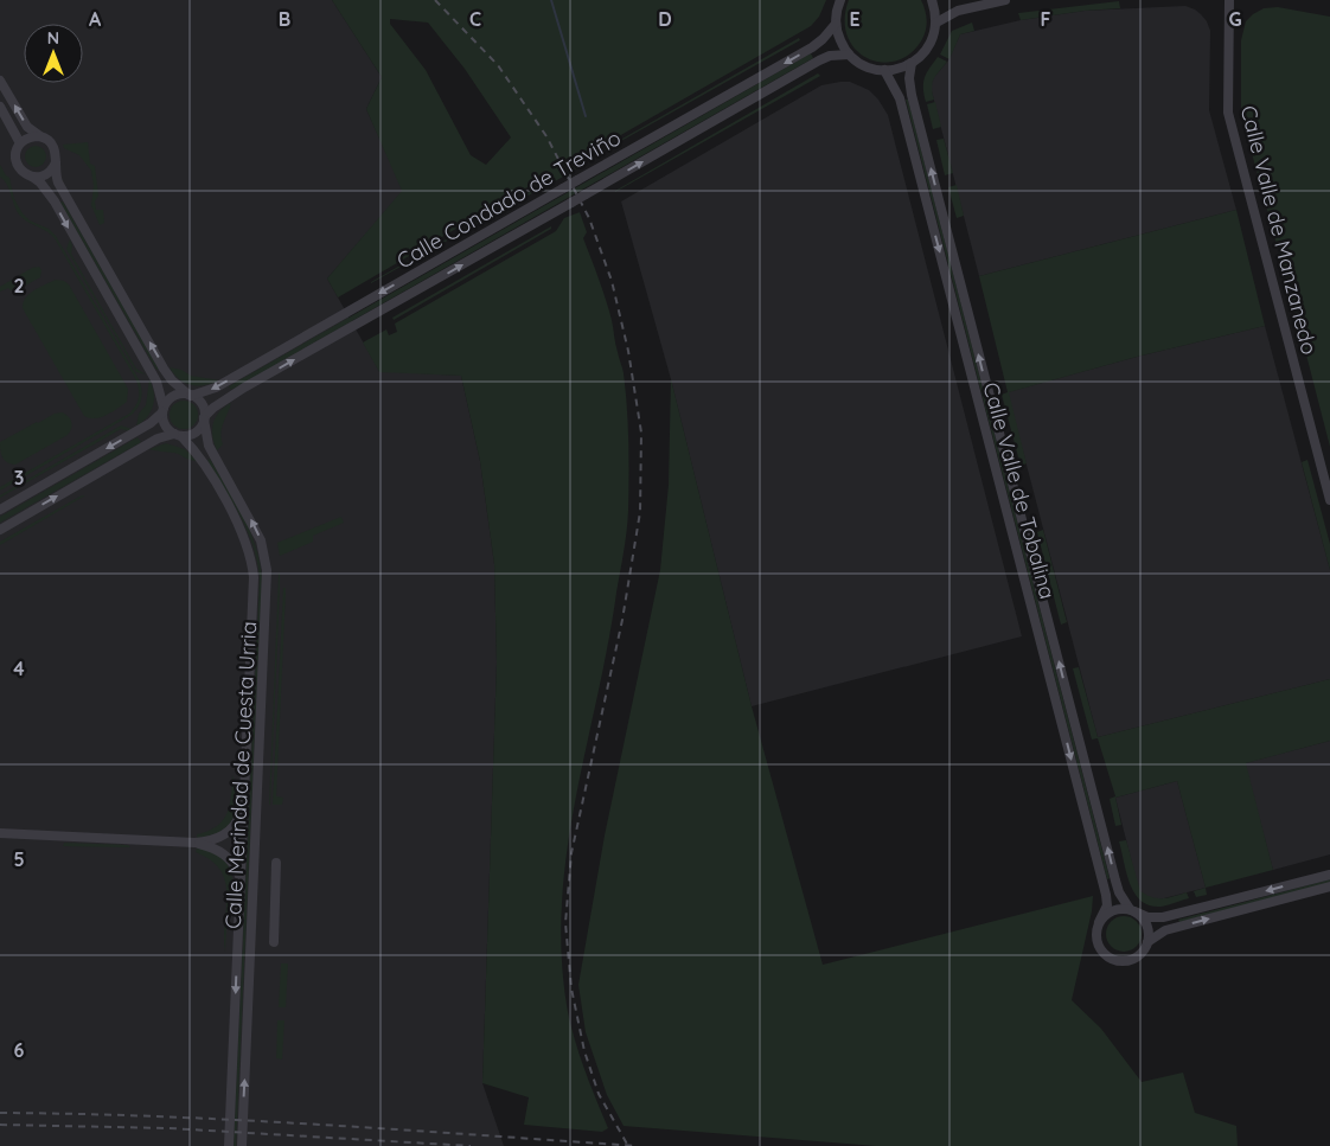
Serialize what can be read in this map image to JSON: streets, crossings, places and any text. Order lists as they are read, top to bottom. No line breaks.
{"streets":{"street":["Calle Condado de Treviño","Calle Valle de Manzanedo","Calle Valle de Tobalina","Calle Merindad de Cuesta Urria"]},"crossings":[["Calle Condado de Treviño","Calle Merindad de Cuesta Urria"]],"north":"top","grid":{"columns":["A","B","C","D","E","F","G"],"rows":["2","3","4","5","6"]}}
